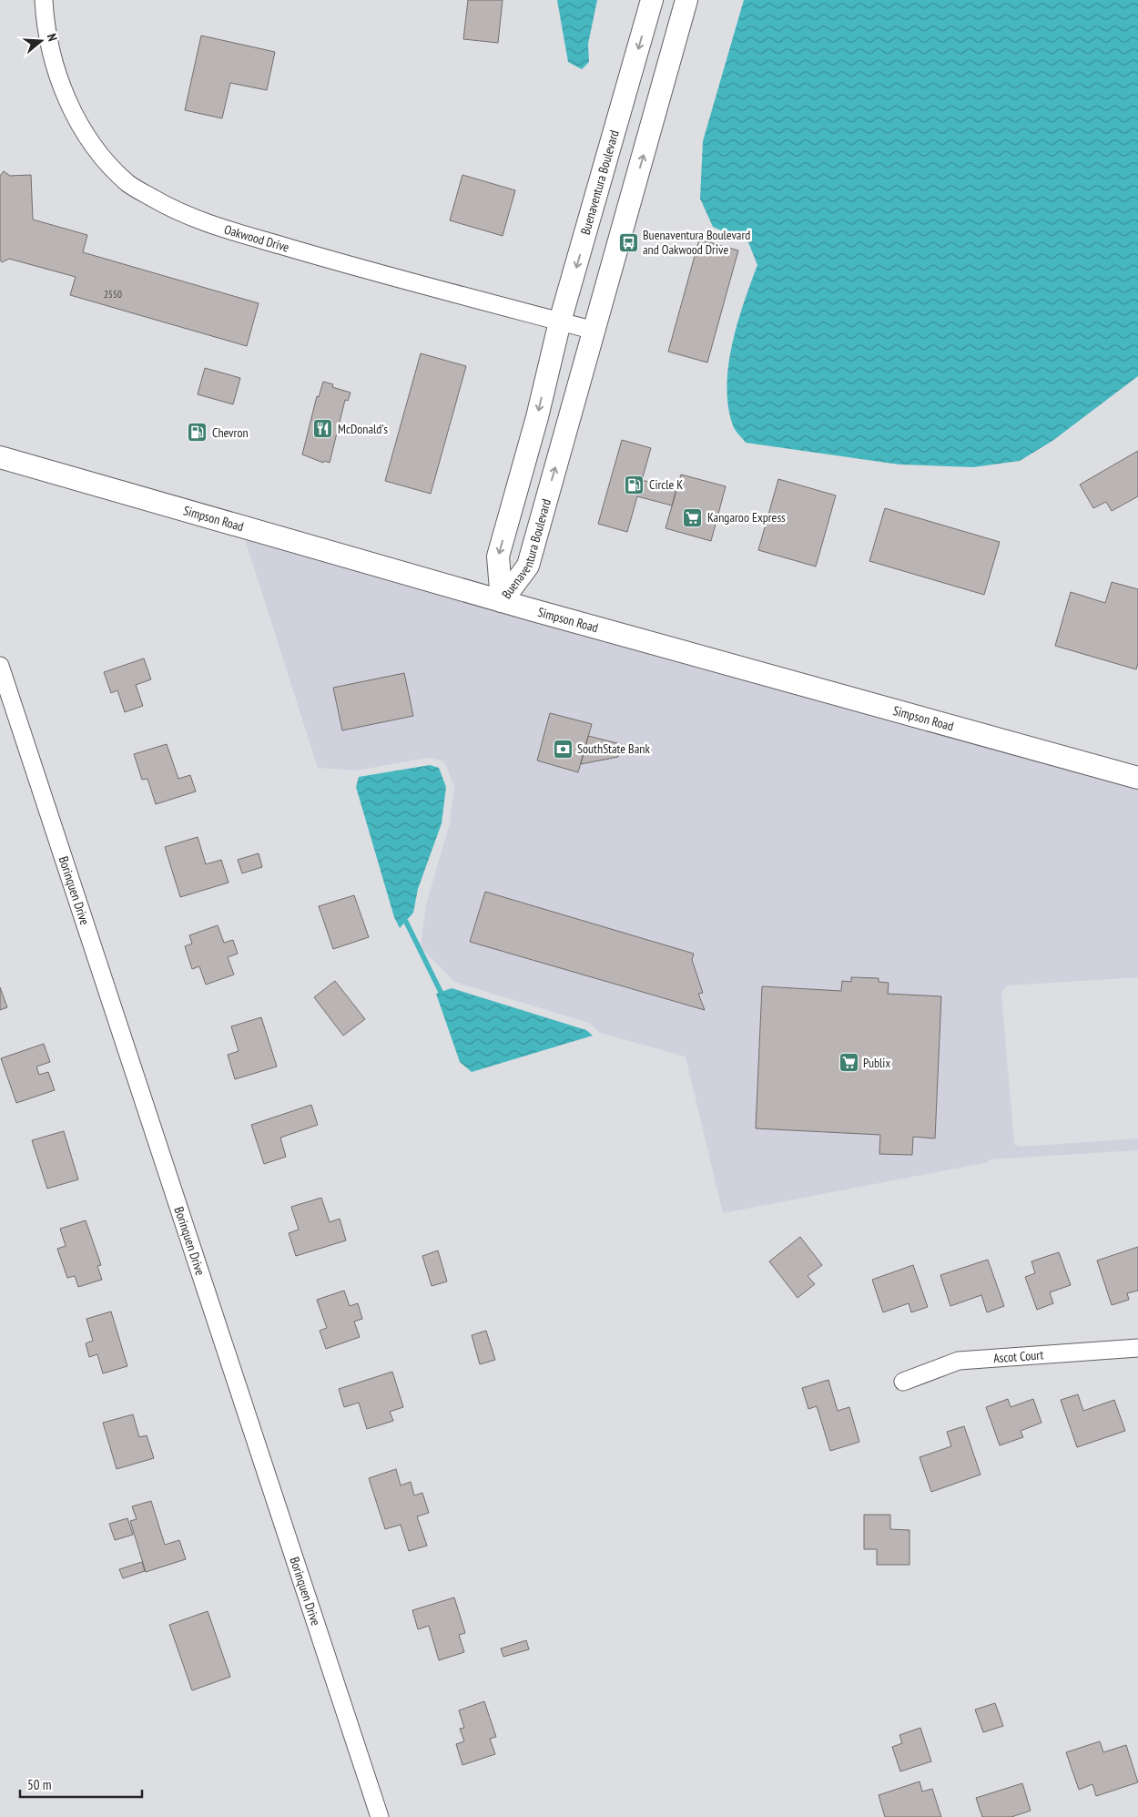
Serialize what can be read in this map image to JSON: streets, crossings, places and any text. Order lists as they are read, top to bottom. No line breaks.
{"streets":{"main road":["Buenaventura Boulevard","Simpson Road"],"street":["Oakwood Drive","Borinquen Drive","Ascot Court"]},"crossings":[["Buenaventura Boulevard","Oakwood Drive"],["Buenaventura Boulevard","Simpson Road"]],"places":{"bus stop":["Buenaventura Boulevard and Oakwood Drive"],"restaurant":["McDonald's"],"fuel station":["Chevron","Circle K"],"supermarket":["Kangaroo Express","Publix"],"bank":["SouthState Bank"]},"house_numbers":["2550"],"scale_bar":"50 m","north":"right"}
